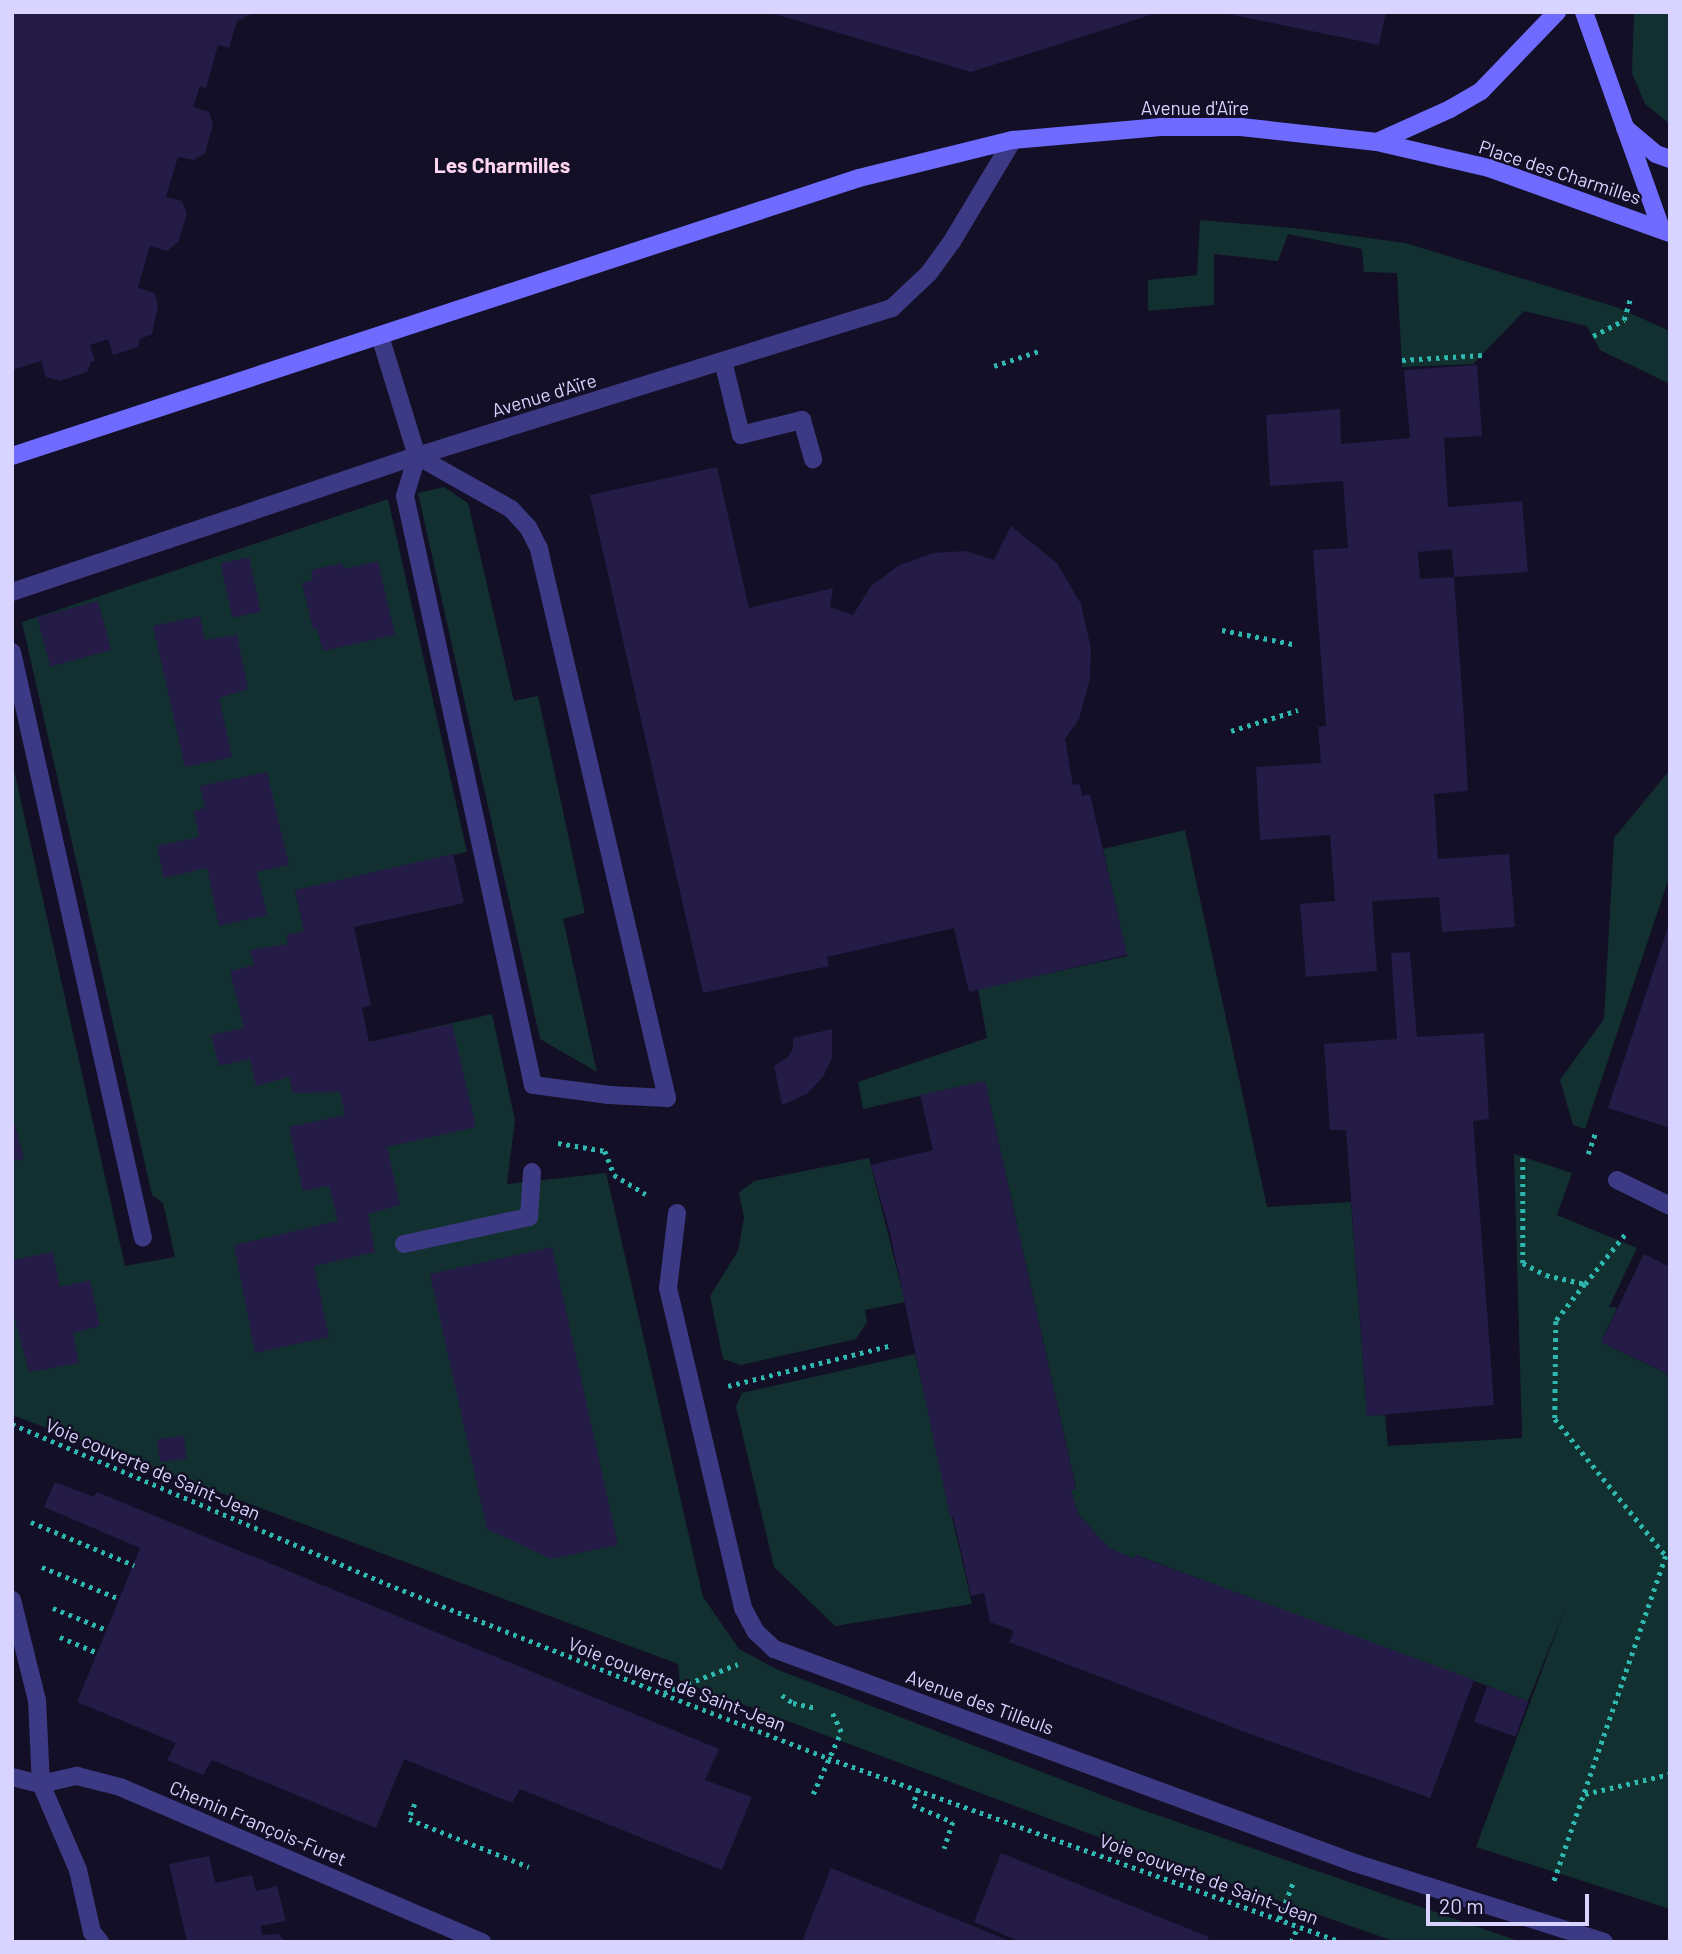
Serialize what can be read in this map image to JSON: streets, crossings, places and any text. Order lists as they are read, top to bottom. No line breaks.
{"streets":{"main road":["Avenue d'Aïre","Place des Charmilles"],"street":["Avenue des Tilleuls","Chemin François-Furet"],"path":["Voie couverte de Saint-Jean"]},"crossings":[["Avenue d'Aïre","Place des Charmilles"]],"districts":["Les Charmilles"],"scale_bar":"20 m"}
